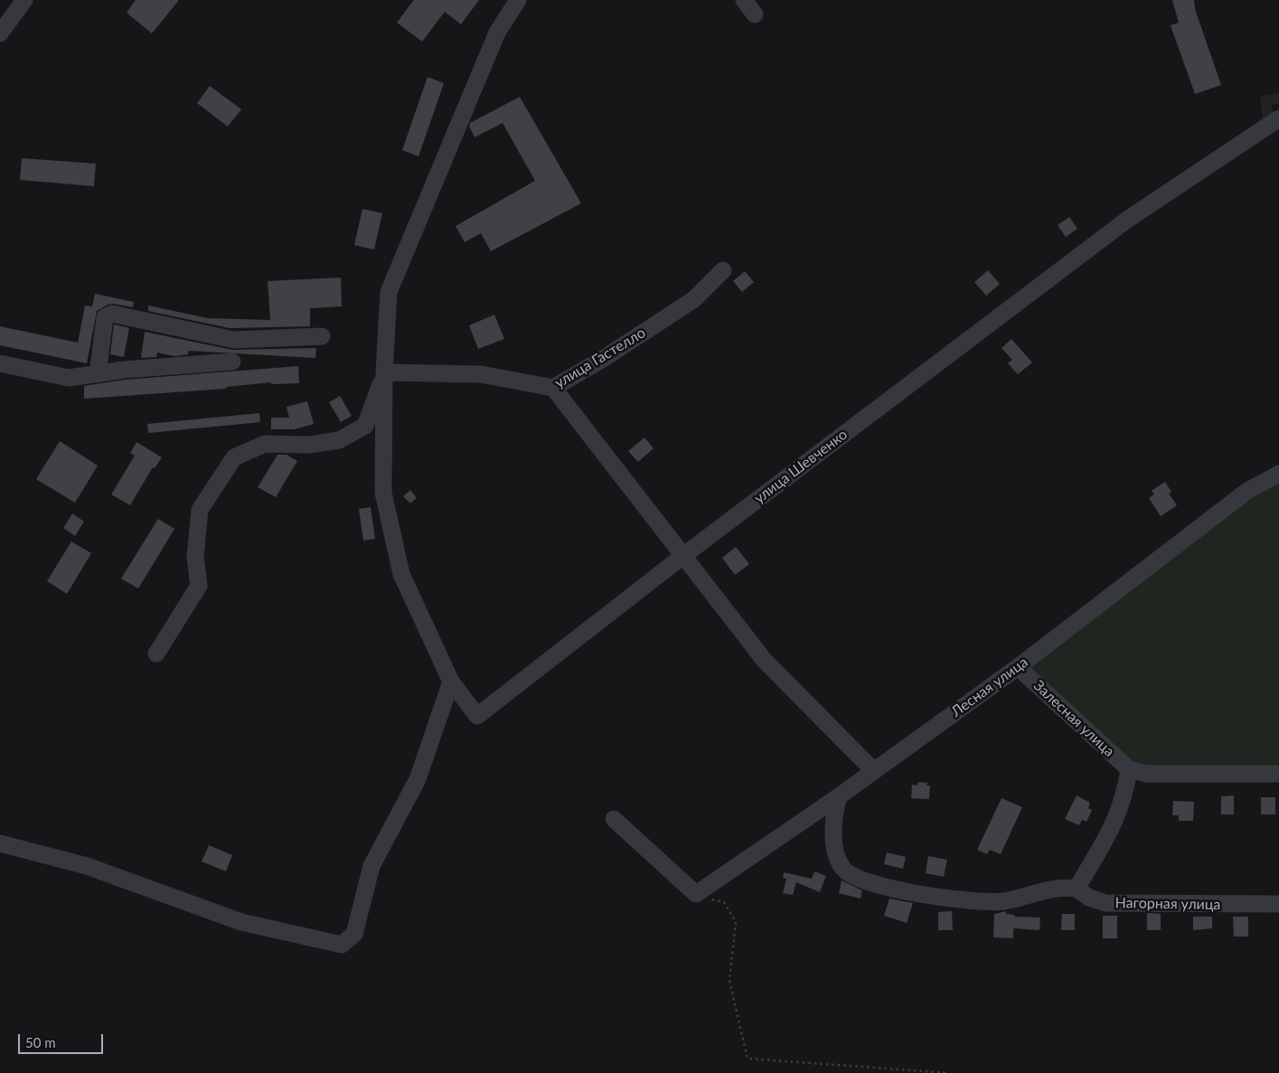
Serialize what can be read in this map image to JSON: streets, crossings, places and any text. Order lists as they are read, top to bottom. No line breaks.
{"streets":{"street":["улица Гастелло","улица Шевченко","Лесная улица","Залесная улица","Нагорная улица"]},"crossings":[["Лесная улица","Залесная улица"]],"scale_bar":"50 m"}
